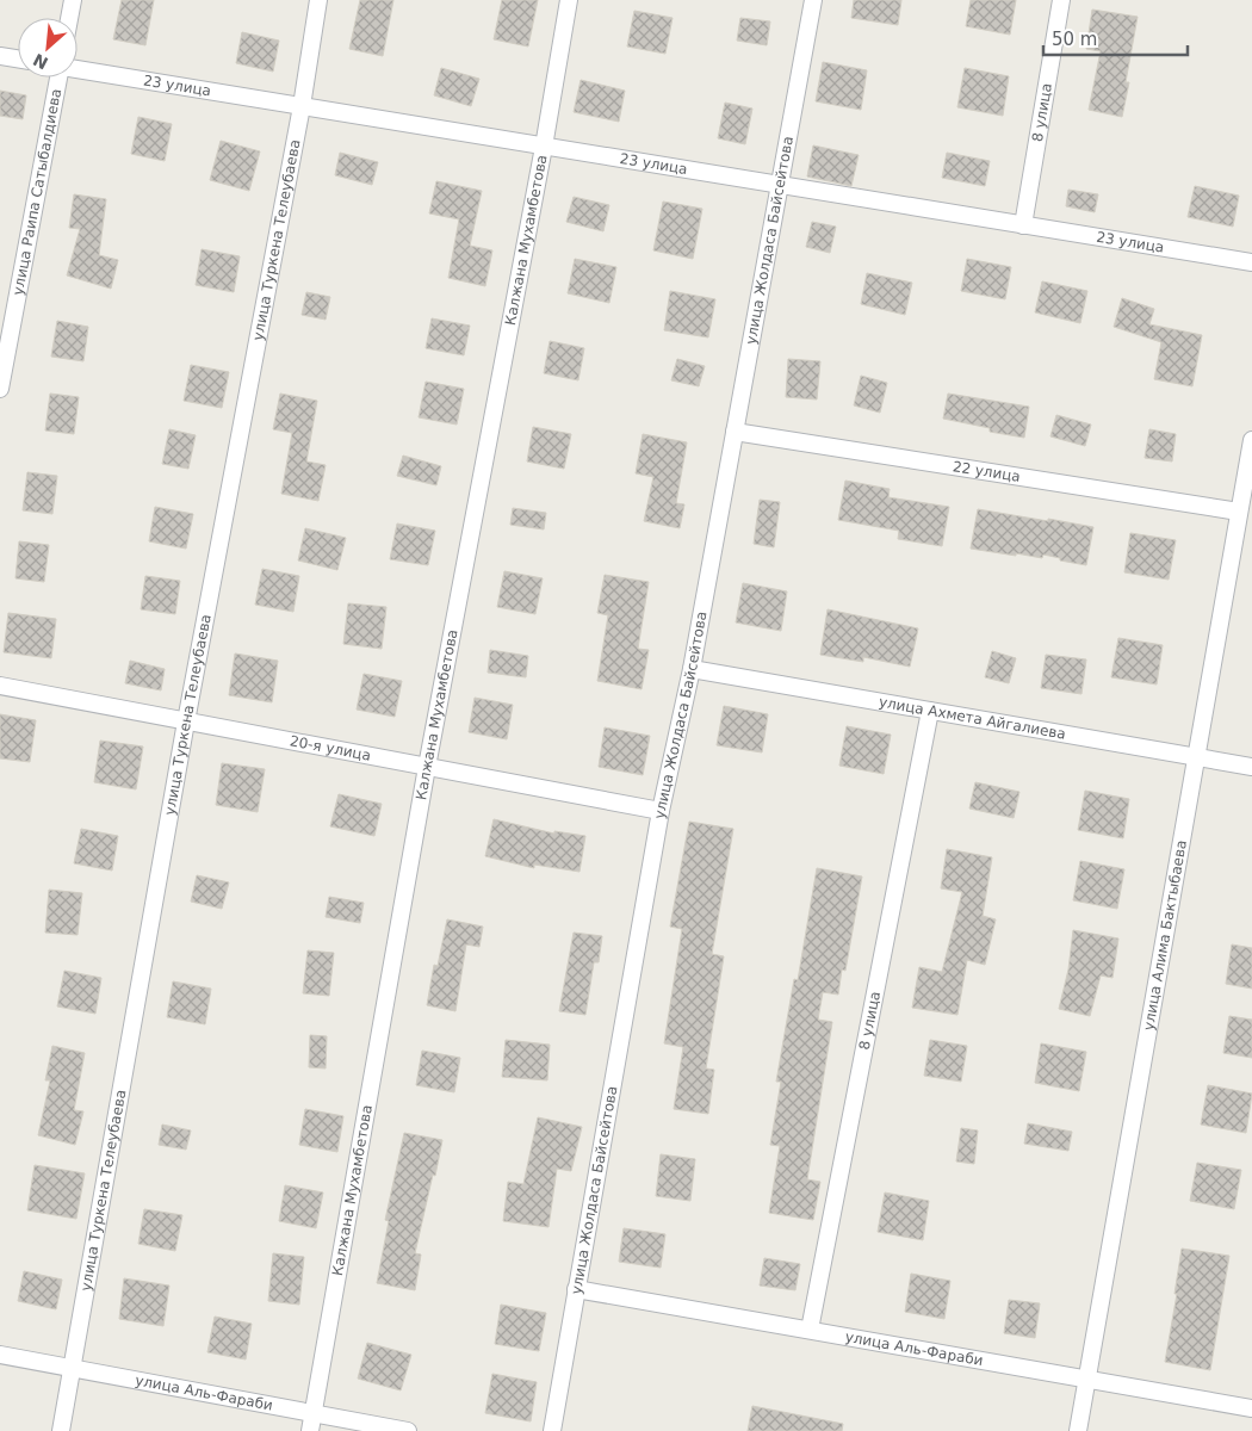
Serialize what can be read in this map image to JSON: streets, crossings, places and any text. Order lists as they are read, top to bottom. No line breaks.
{"streets":{"street":["23 улица","8 улица","улица Раипа Сатыбалдиева","улица Туркена Телеубаева","Калжана Мухамбетова","улица Жолдаса Байсейтова","22 улица","улица Ахмета Айгалиева","20-я улица","улица Алима Бактыбаева","улица Аль-Фараби"]},"crossings":[["23 улица","8 улица"],["23 улица","улица Туркена Телеубаева"],["23 улица","Калжана Мухамбетова"],["23 улица","улица Жолдаса Байсейтова"],["8 улица","улица Ахмета Айгалиева"],["8 улица","улица Аль-Фараби"],["улица Туркена Телеубаева","20-я улица"],["улица Туркена Телеубаева","улица Аль-Фараби"],["Калжана Мухамбетова","20-я улица"],["Калжана Мухамбетова","улица Аль-Фараби"],["улица Жолдаса Байсейтова","22 улица"],["улица Жолдаса Байсейтова","улица Ахмета Айгалиева"],["улица Жолдаса Байсейтова","20-я улица"],["улица Жолдаса Байсейтова","улица Аль-Фараби"],["22 улица","улица Алима Бактыбаева"],["улица Ахмета Айгалиева","улица Алима Бактыбаева"],["улица Алима Бактыбаева","улица Аль-Фараби"]],"scale_bar":"50 m","north":"bottom left"}
